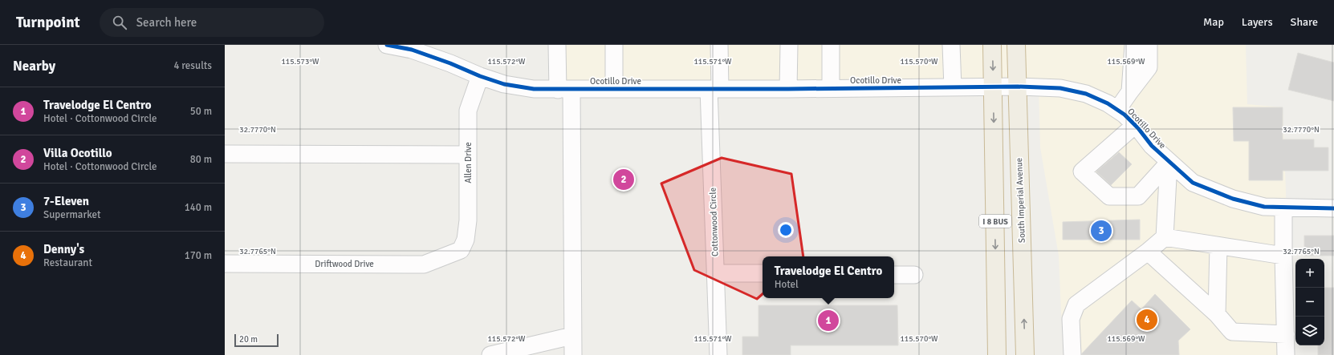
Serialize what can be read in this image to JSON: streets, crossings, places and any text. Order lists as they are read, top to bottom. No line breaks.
{"streets":{"highway":["South Imperial Avenue","I 8 BUS"],"street":["Ocotillo Drive","Allen Drive","Cottonwood Circle","Driftwood Drive"]},"crossings":[["Ocotillo Drive","Allen Drive"],["Ocotillo Drive","South Imperial Avenue"],["Ocotillo Drive","I 8 BUS"],["Ocotillo Drive","Cottonwood Circle"],["Allen Drive","Driftwood Drive"]],"scale_bar":"20 m","page":{"header":"Turnpoint","search":"Search here","nav":["Map","Layers","Share"],"heading":["Nearby","4 results"],"list":[{"mark":"1","name":"Travelodge El Centro","note":"Hotel · Cottonwood Circle","value":"50 m"},{"mark":"2","name":"Villa Ocotillo","note":"Hotel · Cottonwood Circle","value":"80 m"},{"mark":"3","name":"7-Eleven","note":"Supermarket","value":"140 m"},{"mark":"4","name":"Denny's","note":"Restaurant","value":"170 m"}],"pins":["2","3","4","1"],"popup":["Travelodge El Centro","Hotel"],"map_buttons":["+","−"],"scale":"20 m"},"coordinates":["115.573°W","115.572°W","115.571°W","115.570°W","115.569°W","32.7770°N","32.7765°N"]}
